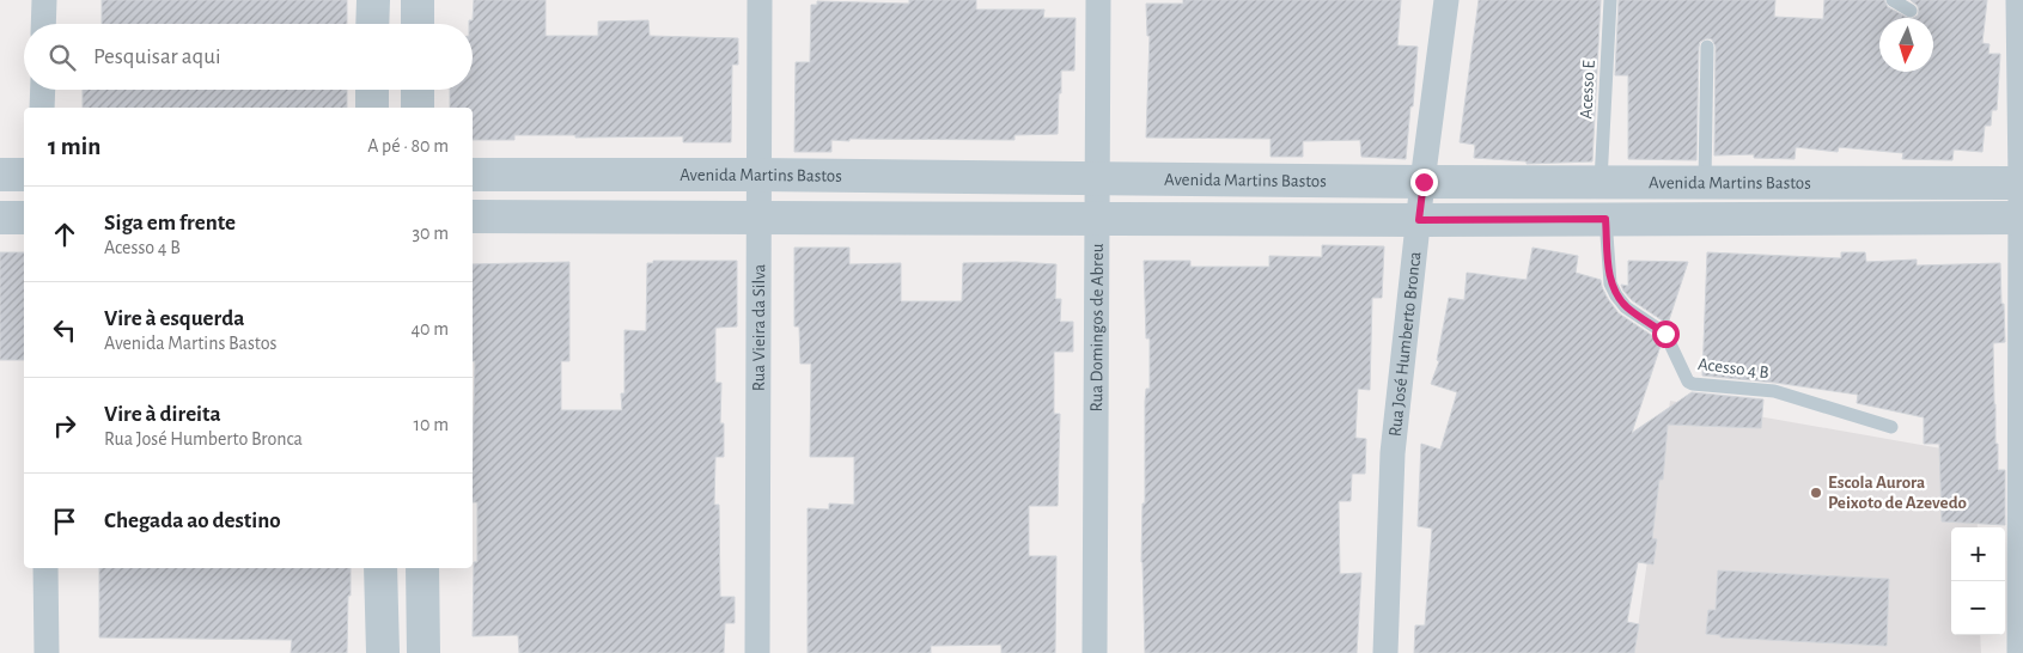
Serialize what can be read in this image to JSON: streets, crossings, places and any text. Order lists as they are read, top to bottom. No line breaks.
{"streets":{"street":["Avenida Martins Bastos","Rua Vieira da Silva","Rua Domingos de Abreu","Rua José Humberto Bronca"],"lane":["Acesso E","Acesso 4 B"]},"crossings":[["Acesso E","Avenida Martins Bastos"],["Avenida Martins Bastos","Rua Vieira da Silva"],["Avenida Martins Bastos","Rua Domingos de Abreu"],["Avenida Martins Bastos","Rua José Humberto Bronca"],["Avenida Martins Bastos","Acesso 4 B"]],"places":["Escola Aurora Peixoto de Azevedo"],"north":"bottom","page":{"search":"Pesquisar aqui","heading":["1 min","A pé · 80 m"],"list":[["Siga em frente","Acesso 4 B","30 m"],["Vire à esquerda","Avenida Martins Bastos","40 m"],["Vire à direita","Rua José Humberto Bronca","10 m"],"Chegada ao destino"],"map_buttons":["+","−"]}}
